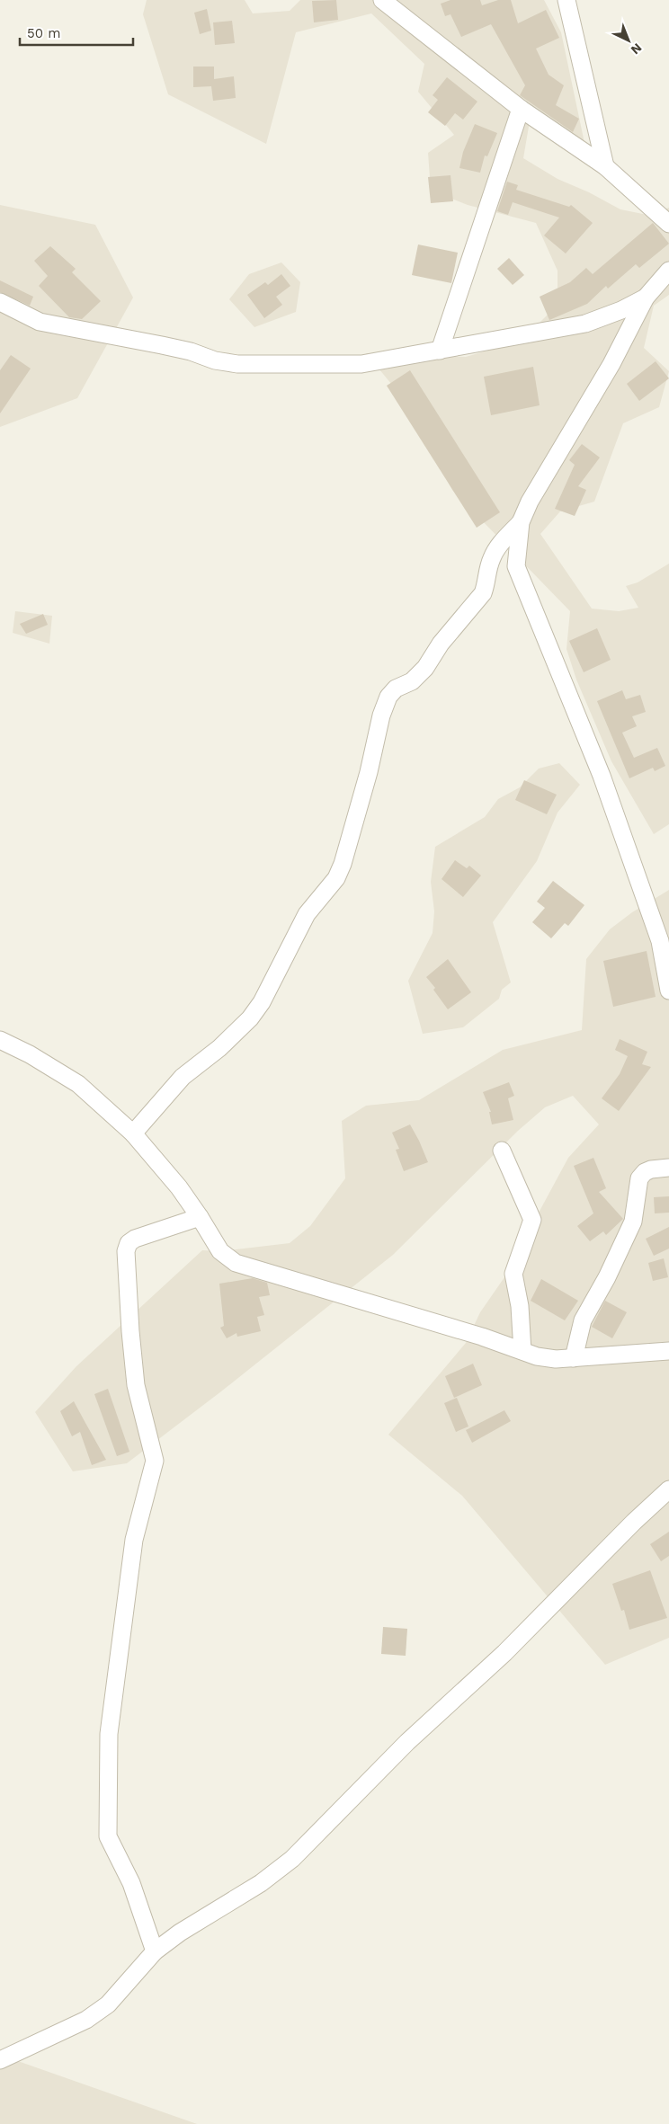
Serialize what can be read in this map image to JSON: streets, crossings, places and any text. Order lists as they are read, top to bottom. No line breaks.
{"scale_bar":"50 m","north":"bottom right"}
